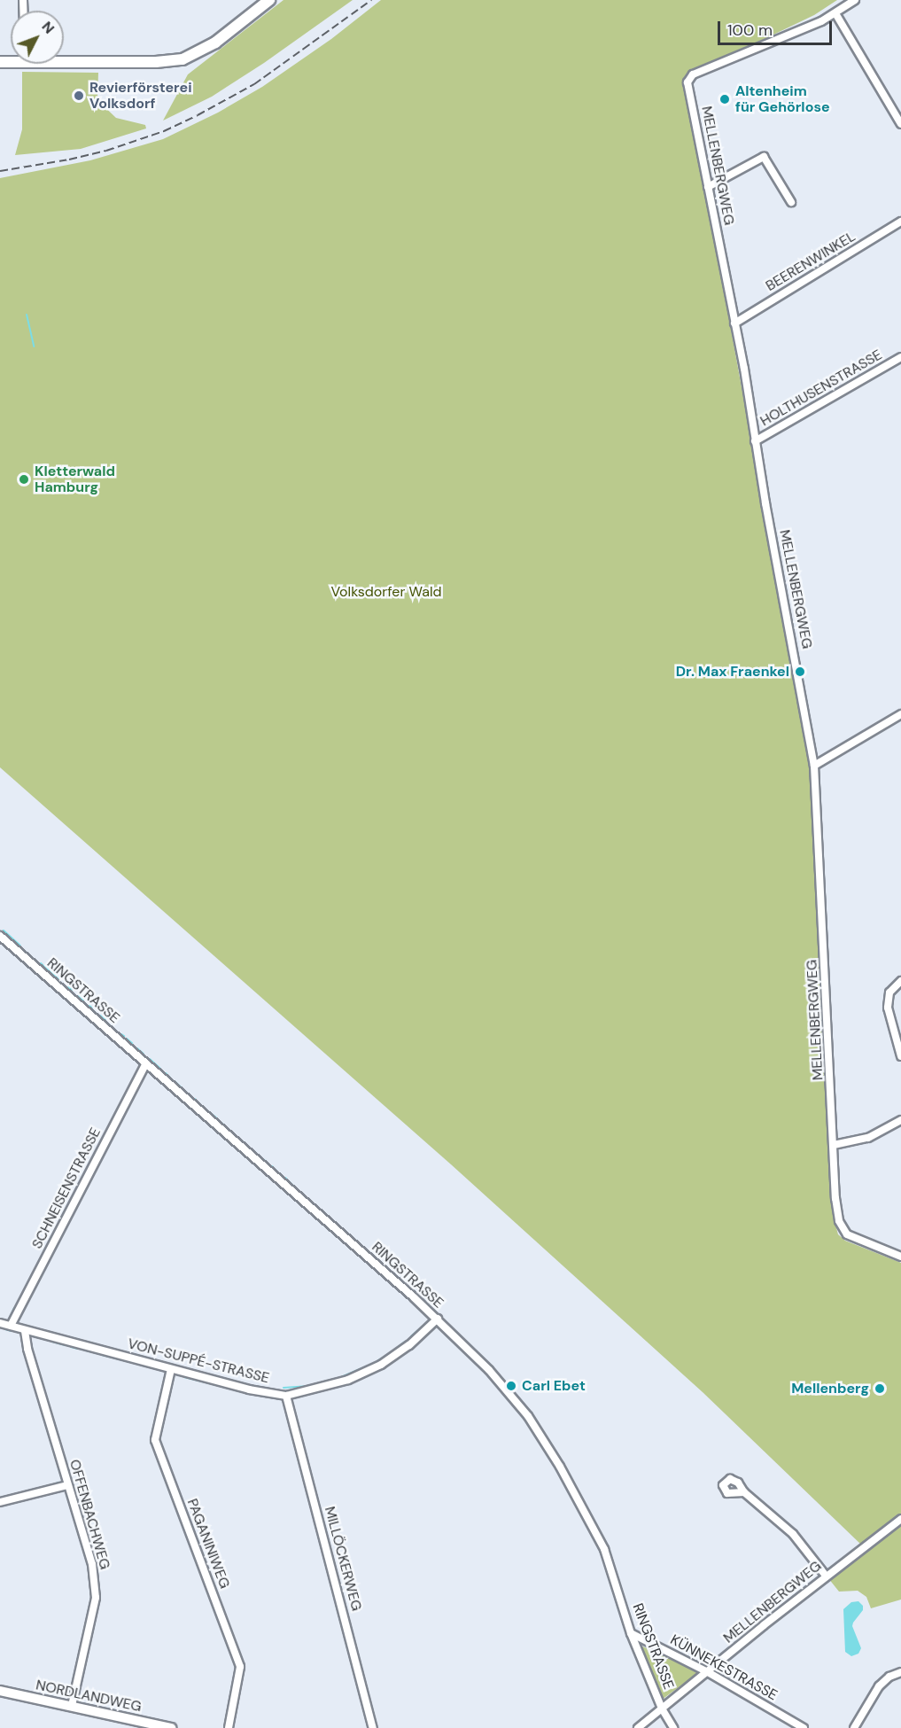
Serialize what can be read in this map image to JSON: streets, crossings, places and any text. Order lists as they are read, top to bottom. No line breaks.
{"streets":{"street":["MELLENBERGWEG","BEERENWINKEL","HOLTHUSENSTRASSE","RINGSTRASSE","SCHNEISENSTRASSE","VON-SUPPÉ-STRASSE","OFFENBACHWEG","PAGANINIWEG","MILLÖCKERWEG","KÜNNEKESTRASSE","NORDLANDWEG"]},"crossings":[["MELLENBERGWEG","BEERENWINKEL"],["MELLENBERGWEG","HOLTHUSENSTRASSE"],["MELLENBERGWEG","RINGSTRASSE"],["MELLENBERGWEG","KÜNNEKESTRASSE"],["RINGSTRASSE","SCHNEISENSTRASSE"],["RINGSTRASSE","VON-SUPPÉ-STRASSE"],["RINGSTRASSE","KÜNNEKESTRASSE"],["SCHNEISENSTRASSE","VON-SUPPÉ-STRASSE"],["VON-SUPPÉ-STRASSE","OFFENBACHWEG"],["VON-SUPPÉ-STRASSE","PAGANINIWEG"],["VON-SUPPÉ-STRASSE","MILLÖCKERWEG"],["OFFENBACHWEG","NORDLANDWEG"]],"parks":["Volksdorfer Wald"],"places":["Revierförsterei Volksdorf","Altenheim für Gehörlose","Kletterwald Hamburg","Dr. Max Fraenkel","Carl Ebet","Mellenberg"],"scale_bar":"100 m","north":"top right"}
